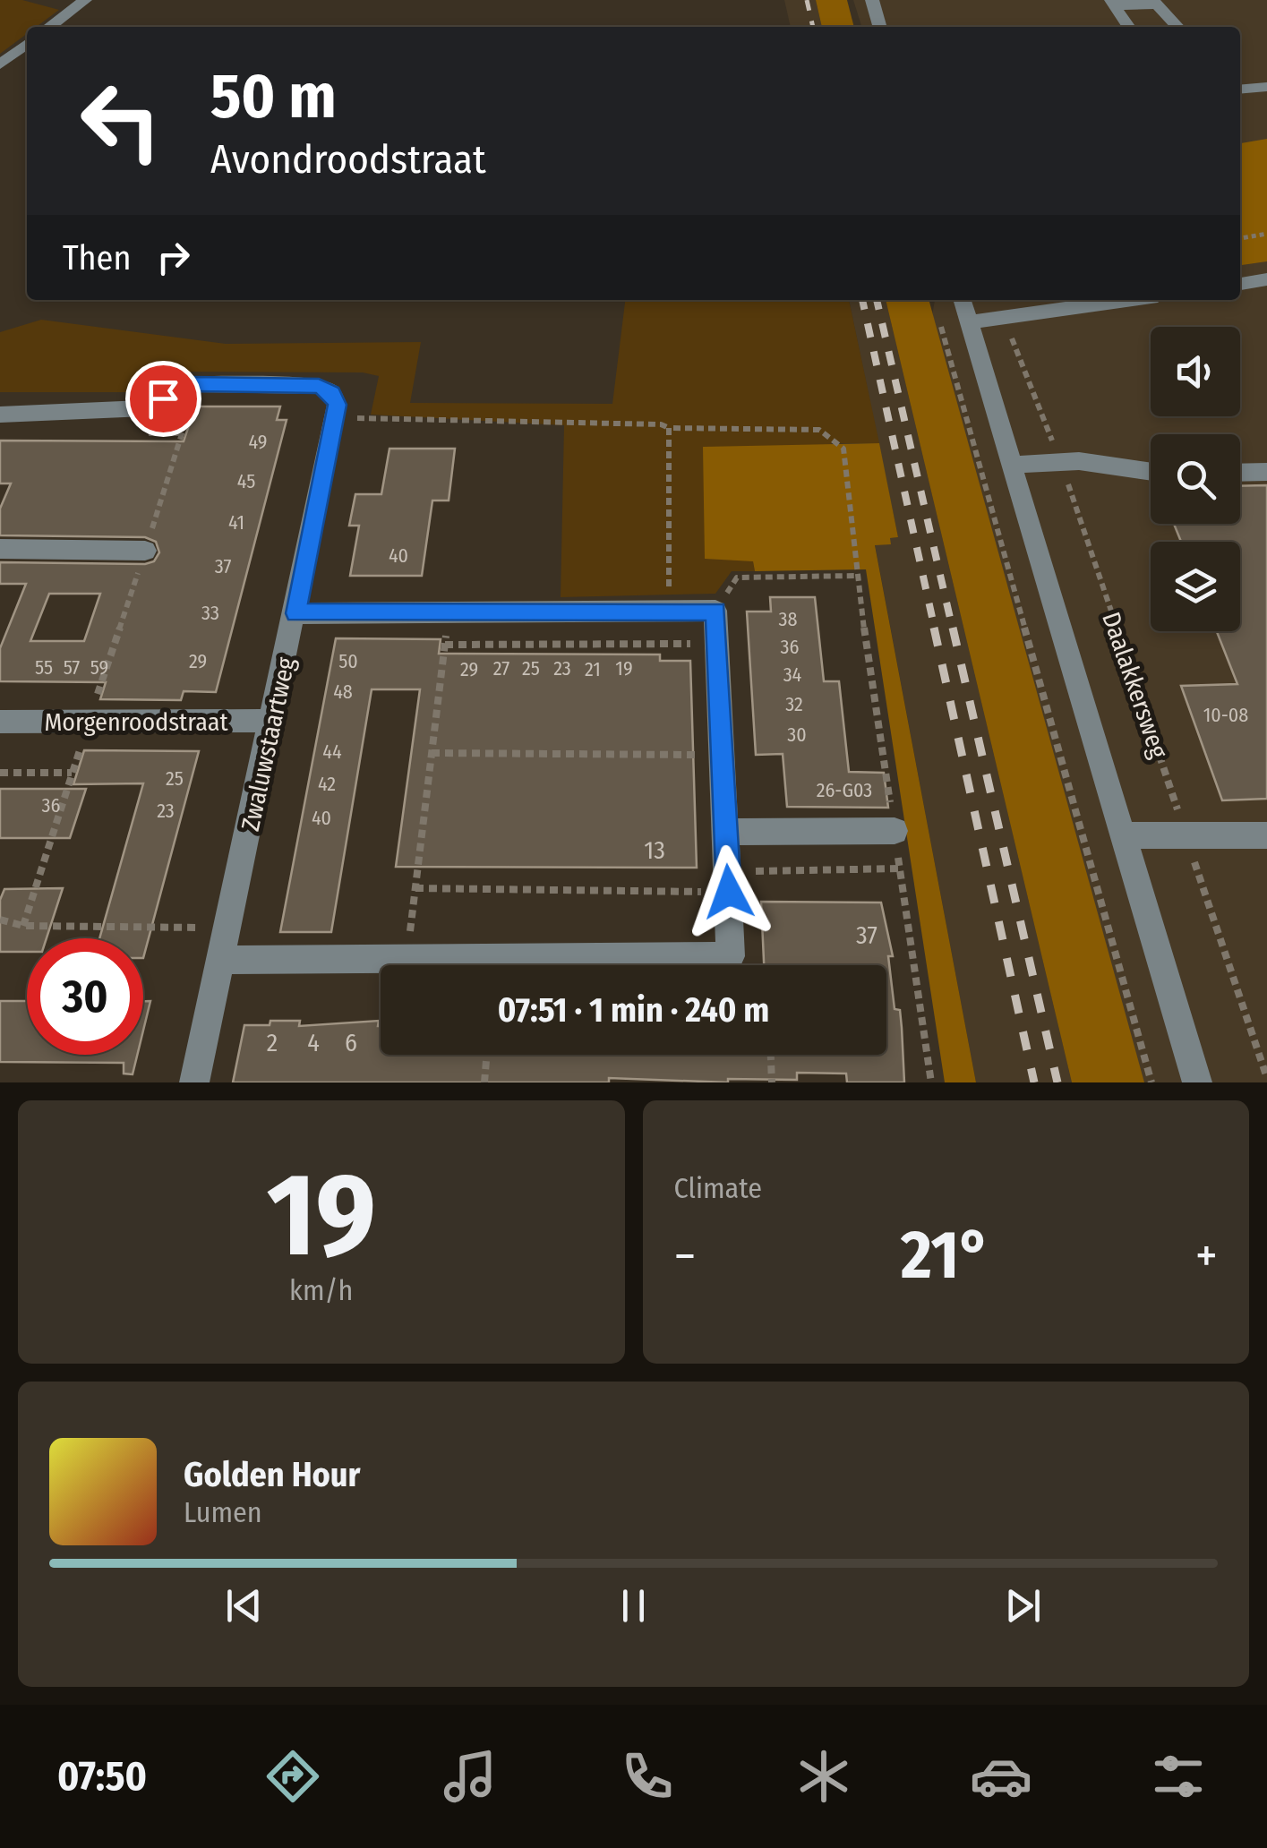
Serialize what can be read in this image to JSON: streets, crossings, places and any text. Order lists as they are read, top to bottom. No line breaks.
{"streets":{"street":["Morgenroodstraat","Zwaluwstaartweg"],"path":["Daalakkersweg"]},"crossings":[["Morgenroodstraat","Zwaluwstaartweg"]],"house_numbers":["49","45","41","40","37","33","38","36","29","50","55","57","59","27","25","23","19","29","21","34","48","32","10-08","30","44","25","42","26-G03","36","23","40","13","37","2","4","6"],"page":{"turn":["50 m","Avondroodstraat"],"then":"Then","limit":"30","trip":"07:51 · 1 min · 240 m","tile":[["19","km/h"],"Climate"],"heat":["−","21°","+"],"song":["Golden Hour","Lumen"],"tabs":"07:50"}}
